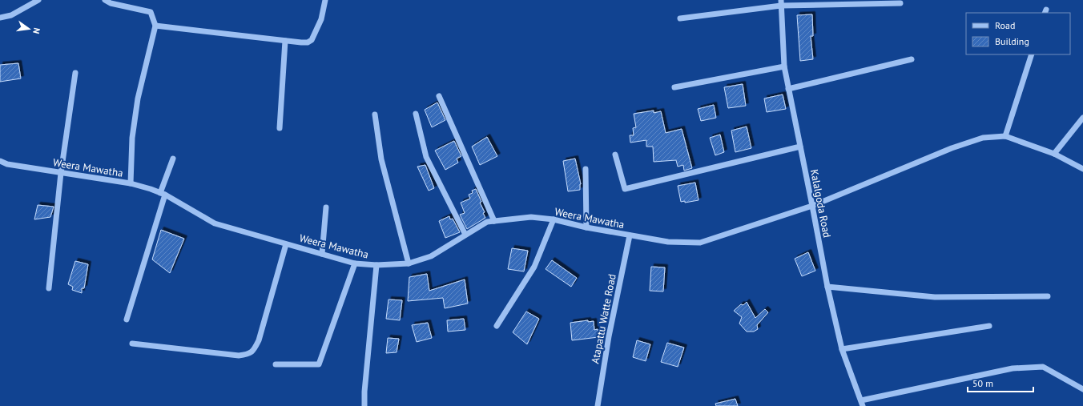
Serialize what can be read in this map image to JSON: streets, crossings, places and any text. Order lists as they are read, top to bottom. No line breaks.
{"streets":{"street":["Weera Mawatha","Kalalgoda Road","Atapattu Watte Road"]},"crossings":[["Weera Mawatha","Kalalgoda Road"],["Weera Mawatha","Atapattu Watte Road"]],"legend":["Road","Building"],"scale_bar":"50 m","north":"right"}
